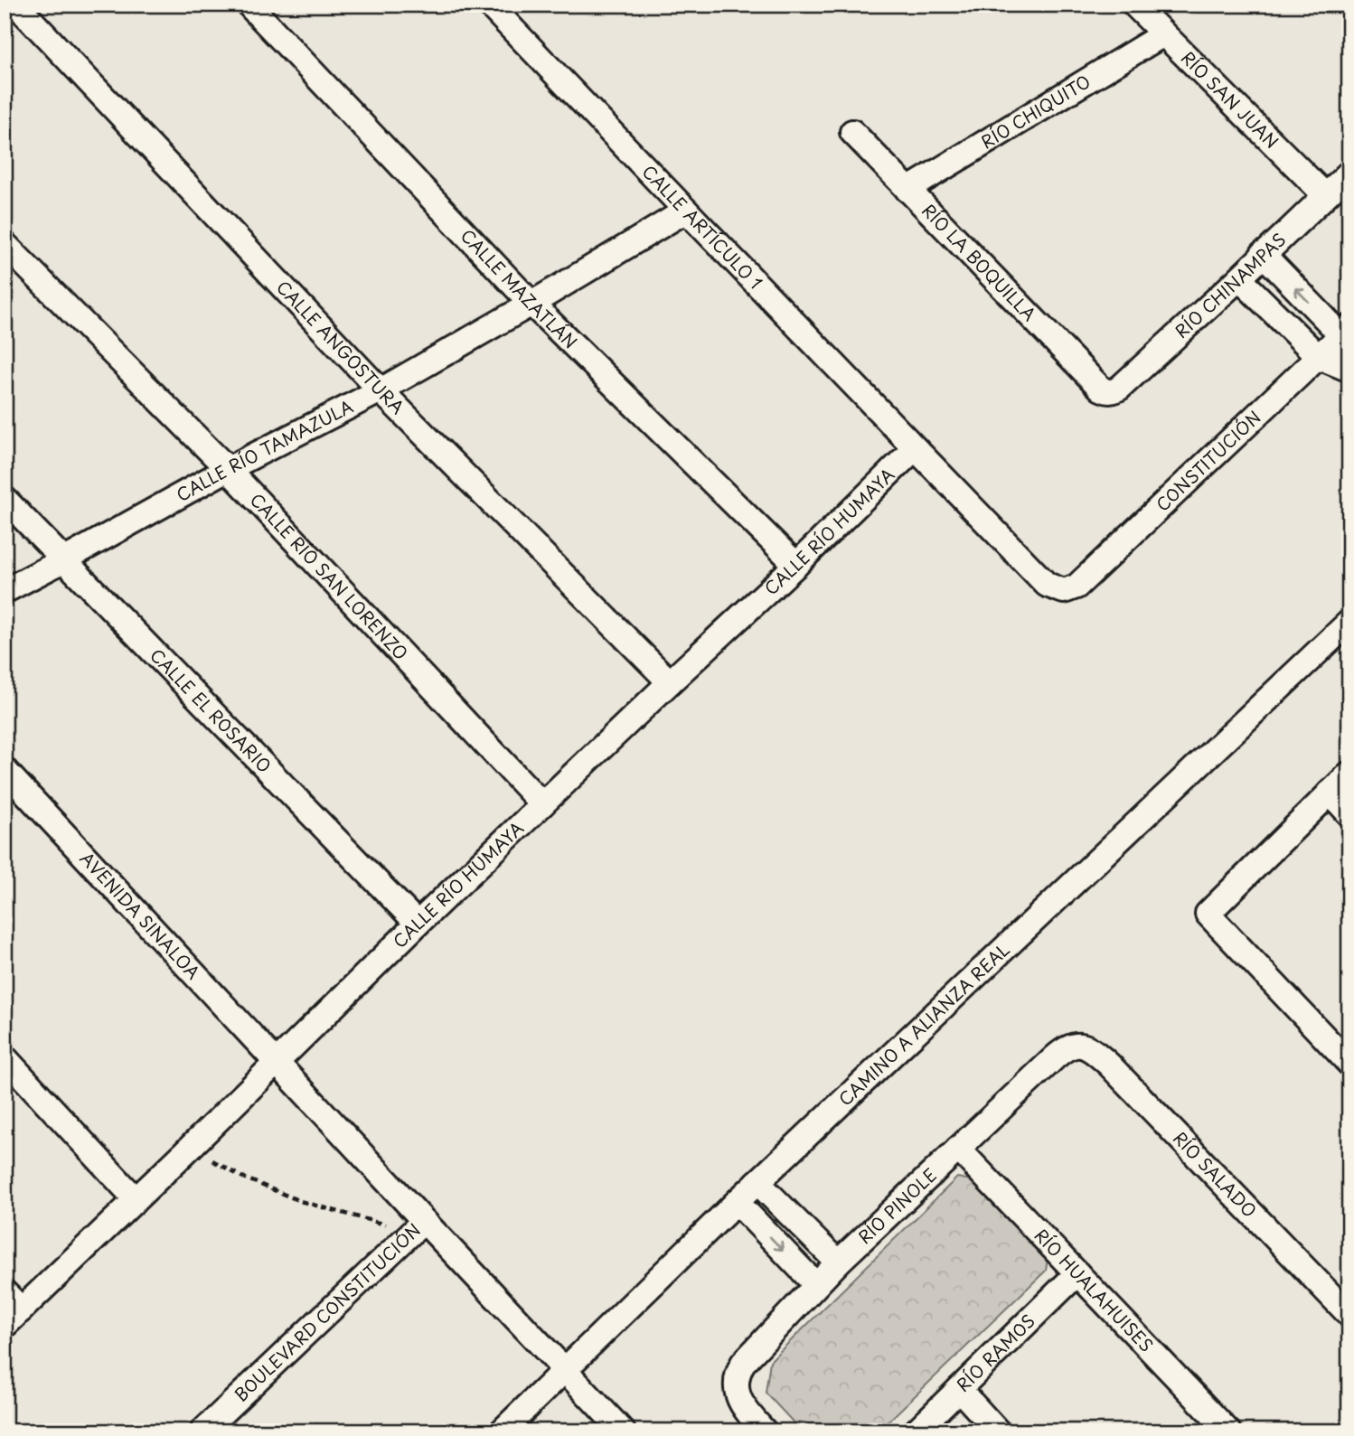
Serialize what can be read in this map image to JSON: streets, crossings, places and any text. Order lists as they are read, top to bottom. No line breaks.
{"streets":{"street":["RÍO SAN JUAN","RÍO CHIQUITO","CALLE ARTÍCULO 1","RÍO LA BOQUILLA","RÍO CHINAMPAS","CALLE MAZATLÁN","CALLE ANGOSTURA","CALLE RÍO TAMAZULA","CONSTITUCIÓN","CALLE RÍO HUMAYA","CALLE RÍO SAN LORENZO","CALLE EL ROSARIO","AVENIDA SINALOA","CAMINO A ALIANZA REAL","RÍO SALADO","RÍO PINOLE","RÍO HUALAHUISES","BOULEVARD CONSTITUCIÓN","RÍO RAMOS"]},"crossings":[["RÍO SAN JUAN","RÍO CHIQUITO"],["RÍO SAN JUAN","RÍO CHINAMPAS"],["RÍO CHIQUITO","RÍO LA BOQUILLA"],["CALLE ARTÍCULO 1","CALLE RÍO TAMAZULA"],["CALLE ARTÍCULO 1","CONSTITUCIÓN"],["CALLE ARTÍCULO 1","CALLE RÍO HUMAYA"],["RÍO LA BOQUILLA","RÍO CHINAMPAS"],["CALLE MAZATLÁN","CALLE RÍO TAMAZULA"],["CALLE MAZATLÁN","CALLE RÍO HUMAYA"],["CALLE ANGOSTURA","CALLE RÍO TAMAZULA"],["CALLE ANGOSTURA","CALLE RÍO HUMAYA"],["CALLE RÍO TAMAZULA","CALLE RÍO SAN LORENZO"],["CALLE RÍO TAMAZULA","CALLE EL ROSARIO"],["CALLE RÍO HUMAYA","CALLE RÍO SAN LORENZO"],["CALLE RÍO HUMAYA","CALLE EL ROSARIO"],["CALLE RÍO HUMAYA","AVENIDA SINALOA"],["AVENIDA SINALOA","CAMINO A ALIANZA REAL"],["AVENIDA SINALOA","BOULEVARD CONSTITUCIÓN"],["RÍO SALADO","RÍO PINOLE"],["RÍO PINOLE","RÍO HUALAHUISES"],["RÍO HUALAHUISES","RÍO RAMOS"]]}
